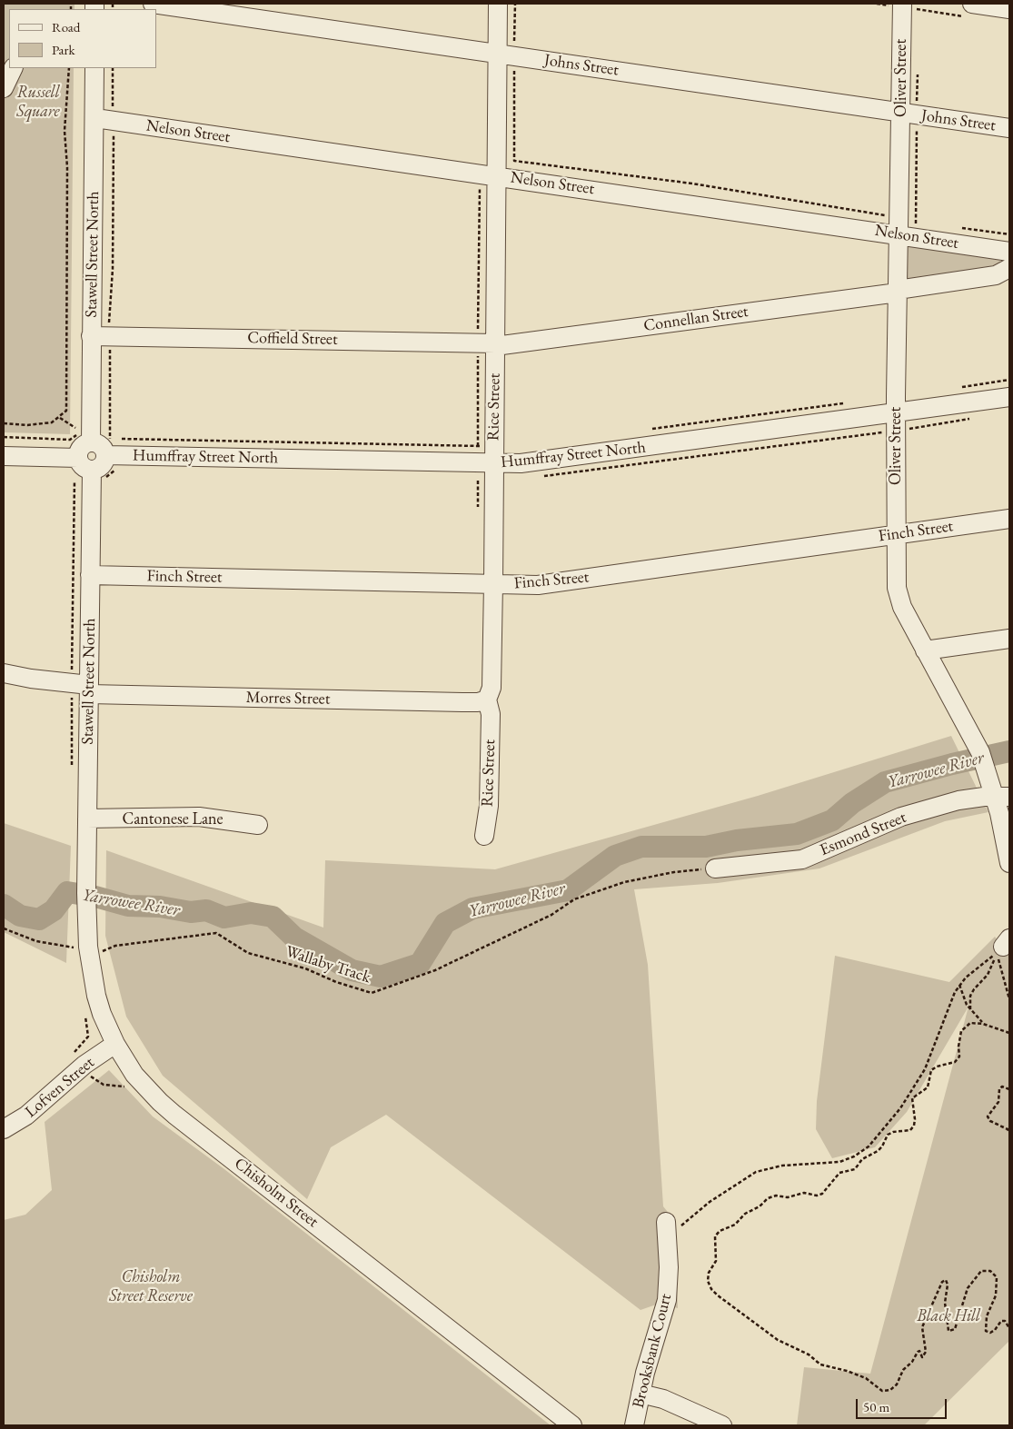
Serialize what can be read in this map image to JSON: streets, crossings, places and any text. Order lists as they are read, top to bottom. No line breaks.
{"streets":{"street":["Johns Street","Oliver Street","Nelson Street","Stawell Street North","Connellan Street","Coffield Street","Rice Street","Humffray Street North","Finch Street","Morres Street","Cantonese Lane","Esmond Street","Lofven Street","Chisholm Street","Brooksbank Court"],"path":["Wallaby Track"]},"crossings":[["Johns Street","Oliver Street"],["Johns Street","Rice Street"],["Oliver Street","Nelson Street"],["Oliver Street","Connellan Street"],["Oliver Street","Humffray Street North"],["Oliver Street","Finch Street"],["Oliver Street","Esmond Street"],["Nelson Street","Stawell Street North"],["Nelson Street","Rice Street"],["Stawell Street North","Coffield Street"],["Stawell Street North","Finch Street"],["Stawell Street North","Morres Street"],["Stawell Street North","Cantonese Lane"],["Stawell Street North","Chisholm Street"],["Connellan Street","Coffield Street"],["Connellan Street","Rice Street"],["Coffield Street","Rice Street"],["Rice Street","Humffray Street North"],["Rice Street","Finch Street"],["Rice Street","Morres Street"],["Esmond Street","Wallaby Track"],["Wallaby Track","Chisholm Street"],["Lofven Street","Chisholm Street"]],"water":["Yarrowee River"],"parks":["Russell Square","Chisholm Street Reserve","Black Hill"],"legend":["Road","Park"],"scale_bar":"50 m"}
